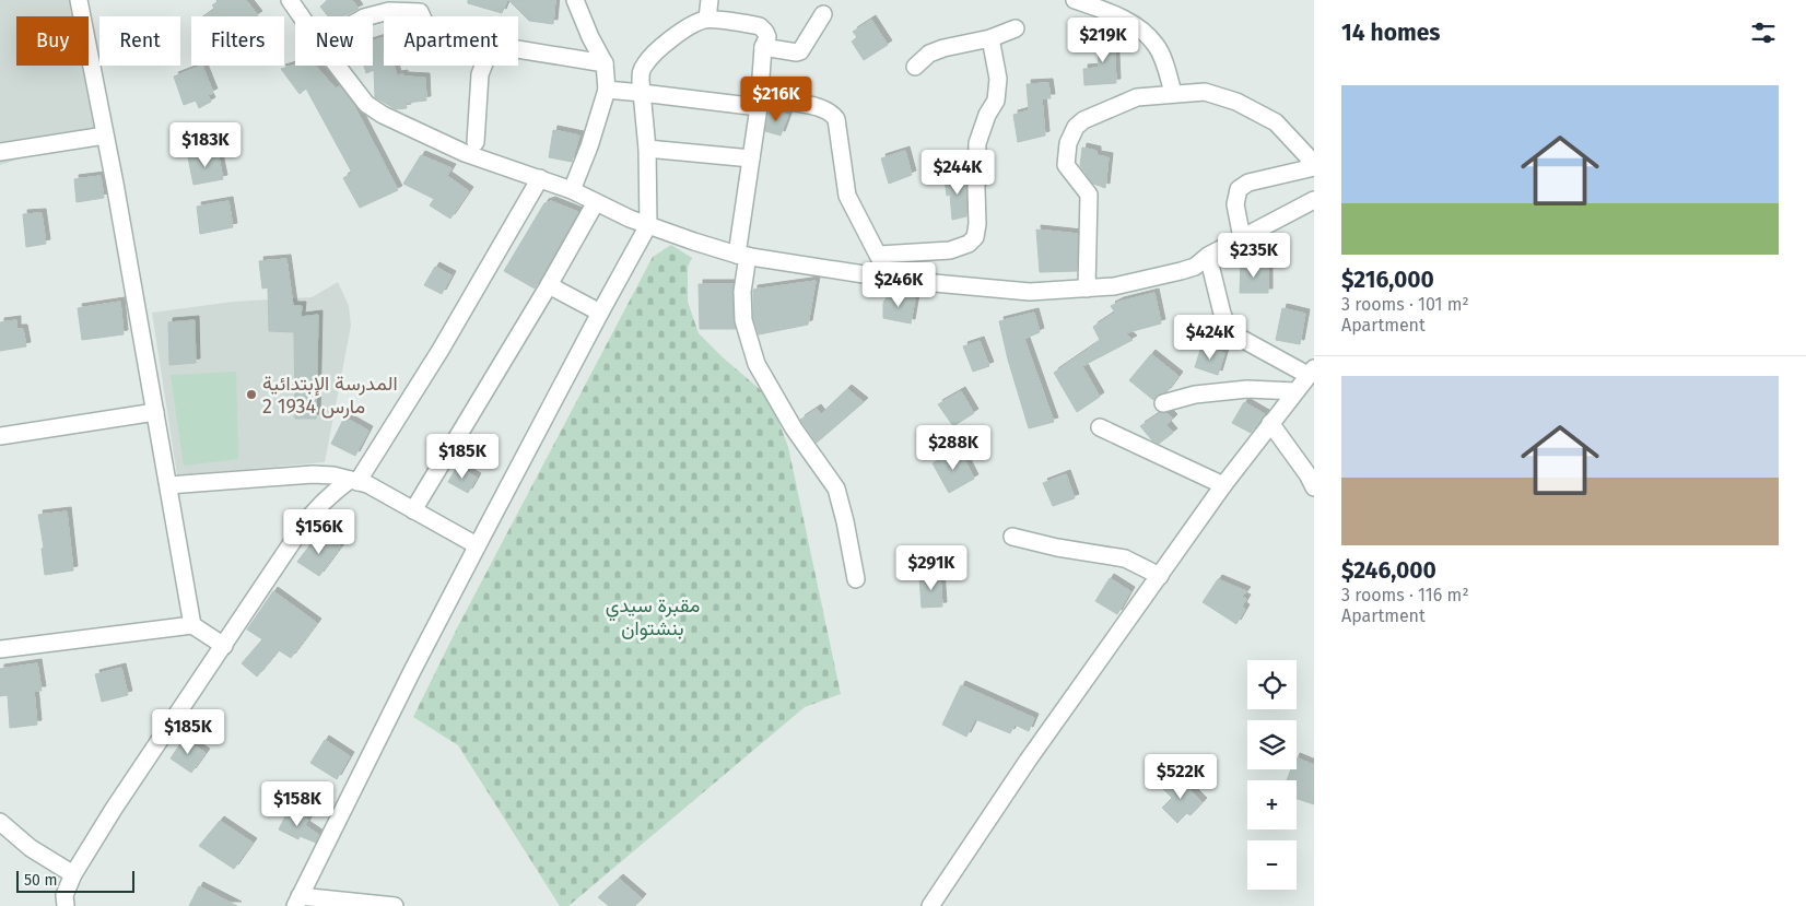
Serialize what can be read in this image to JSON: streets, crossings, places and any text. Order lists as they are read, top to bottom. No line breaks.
{"parks":["مقبرة سيدي بنشتوان"],"places":["المدرسة الإبتدائية 2 مارس 1934"],"scale_bar":"50 m","page":{"heading":"14 homes","chip":["Buy","Rent","Filters","New","Apartment"],"price":["$219K","$216K","$183K","$244K","$235K","$246K","$424K","$288K","$185K","$156K","$291K","$185K","$522K","$158K"],"list":[{"name":"$216,000","note":"3 rooms · 101 m² · Apartment"},{"name":"$246,000","note":"3 rooms · 116 m² · Apartment"}],"map_buttons":["+","−"],"scale":"50 m"}}
